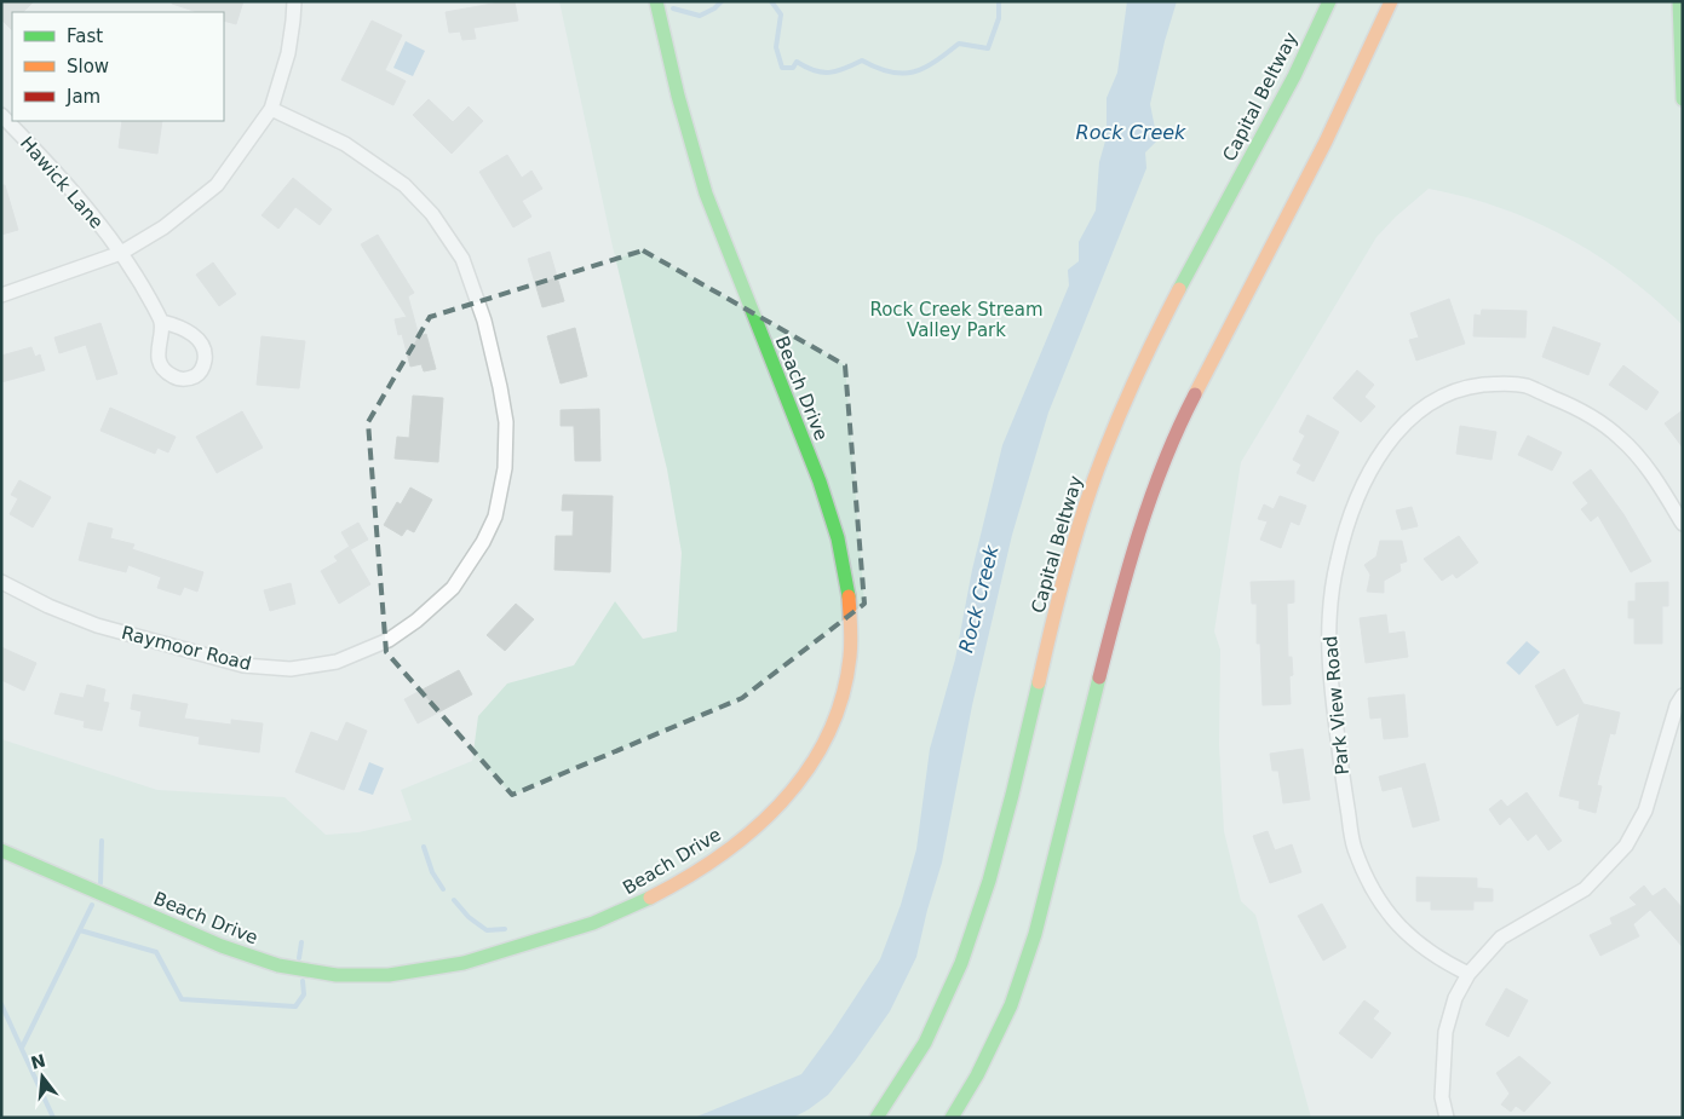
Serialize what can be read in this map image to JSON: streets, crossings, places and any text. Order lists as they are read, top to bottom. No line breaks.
{"streets":{"main road":["Capital Beltway","Beach Drive"],"street":["Hawick Lane","Raymoor Road","Park View Road"]},"water":["Rock Creek"],"parks":["Rock Creek Stream Valley Park"],"legend":["Fast","Slow","Jam"],"north":"top"}
